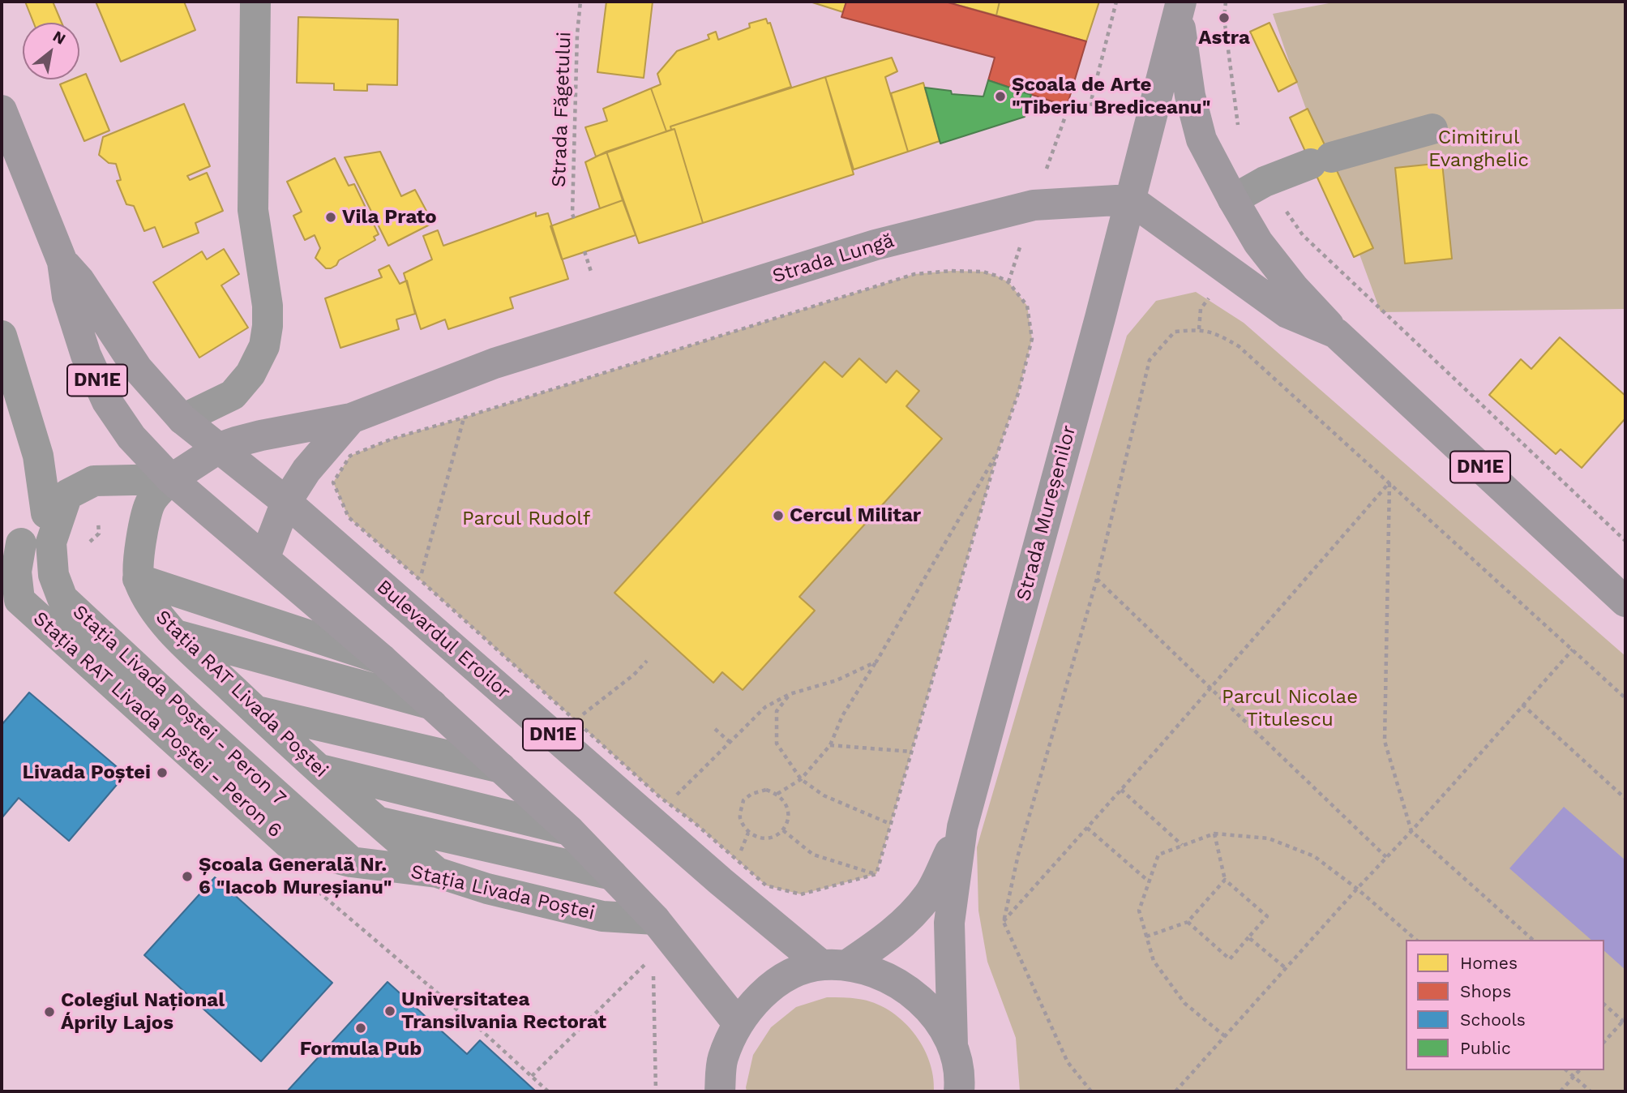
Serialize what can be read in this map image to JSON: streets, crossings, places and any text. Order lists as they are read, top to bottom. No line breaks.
{"streets":{"main road":["Strada Lungă","DN1E","Strada Mureșenilor","Bulevardul Eroilor"],"street":["Stația RAT Livada Poștei","Stația Livada Poștei - Peron 7","Stația RAT Livada Poștei - Peron 6","Stația Livada Poștei"],"path":["Strada Făgetului"]},"crossings":[["Strada Lungă","DN1E"],["Strada Lungă","Strada Mureșenilor"],["Strada Lungă","Bulevardul Eroilor"],["DN1E","Strada Mureșenilor"],["DN1E","Bulevardul Eroilor"],["DN1E","Stația Livada Poștei"],["Strada Mureșenilor","Bulevardul Eroilor"],["Stația RAT Livada Poștei","Stația Livada Poștei"],["Stația Livada Poștei - Peron 7","Stația RAT Livada Poștei - Peron 6"],["Stația Livada Poștei - Peron 7","Stația Livada Poștei"],["Stația RAT Livada Poștei - Peron 6","Stația Livada Poștei"]],"parks":["Cimitirul Evanghelic","Parcul Rudolf","Parcul Nicolae Titulescu"],"places":["Astra","Școala de Arte \"Tiberiu Brediceanu\"","Vila Prato","Cercul Militar","Livada Poștei","Școala Generală Nr. 6 \"Iacob Mureșianu\"","Universitatea Transilvania Rectorat","Colegiul Național Áprily Lajos","Formula Pub"],"legend":["Homes","Shops","Schools","Public"],"north":"top right"}
